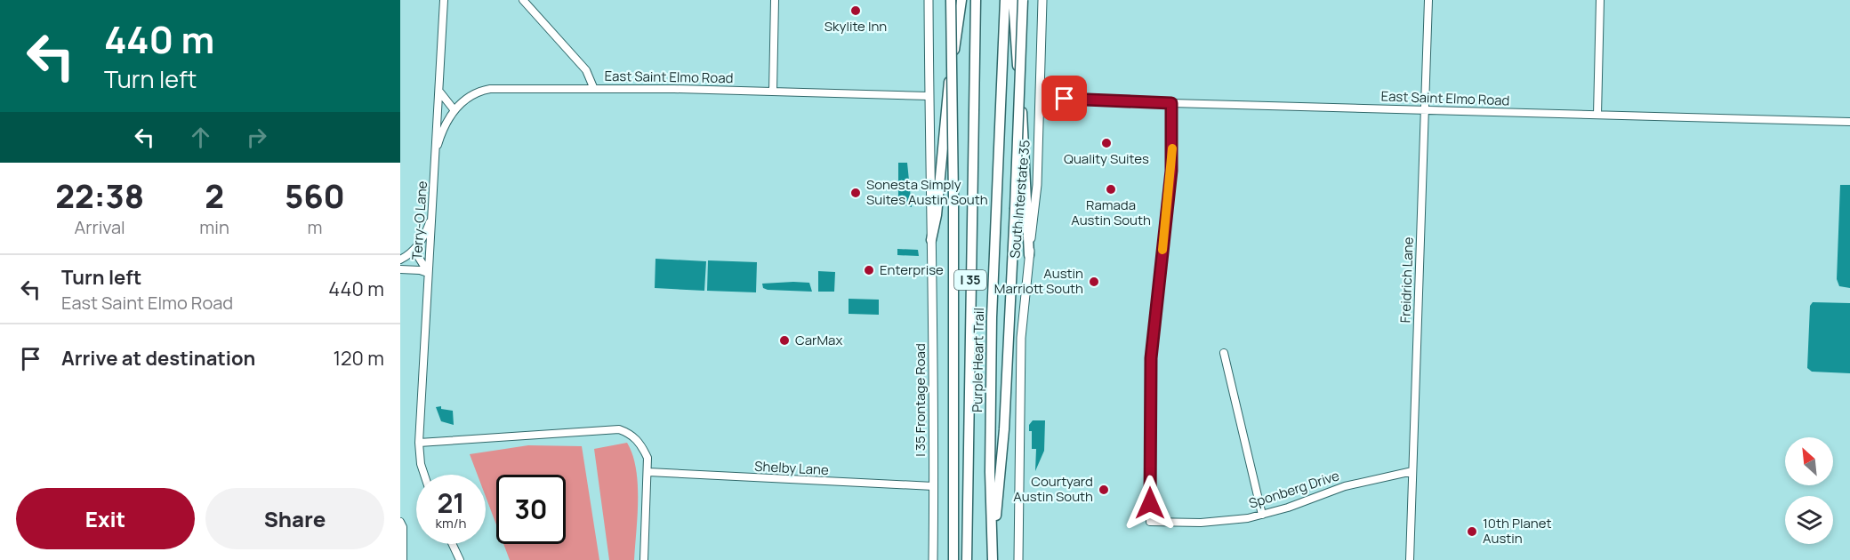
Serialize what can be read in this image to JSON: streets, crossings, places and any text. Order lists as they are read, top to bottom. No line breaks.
{"streets":{"highway":["I 35","Purple Heart Trail"],"main road":["South Interstate 35","I 35 Frontage Road"],"street":["East Saint Elmo Road","Terry-O Lane","Freidrich Lane","Shelby Lane","Sponberg Drive"]},"crossings":[["East Saint Elmo Road","South Interstate 35"],["East Saint Elmo Road","Freidrich Lane"],["East Saint Elmo Road","Sponberg Drive"],["Freidrich Lane","Sponberg Drive"],["I 35 Frontage Road","Shelby Lane"]],"places":["Skylite Inn","Quality Suites","Ramada Austin South","Sonesta Simply Suites Austin South","Enterprise","Austin Marriott South","CarMax","Courtyard Austin South","10th Planet Austin"],"north":"top left","page":{"turn":["440 m","Turn left"],"eta":["22:38","Arrival","2","min","560","m"],"list":[{"name":"Turn left","note":"East Saint Elmo Road","value":"440 m"},{"name":"Arrive at destination","value":"120 m"}],"speed":"21 km/h","limit":"30","buttons":["Exit","Share"]}}
